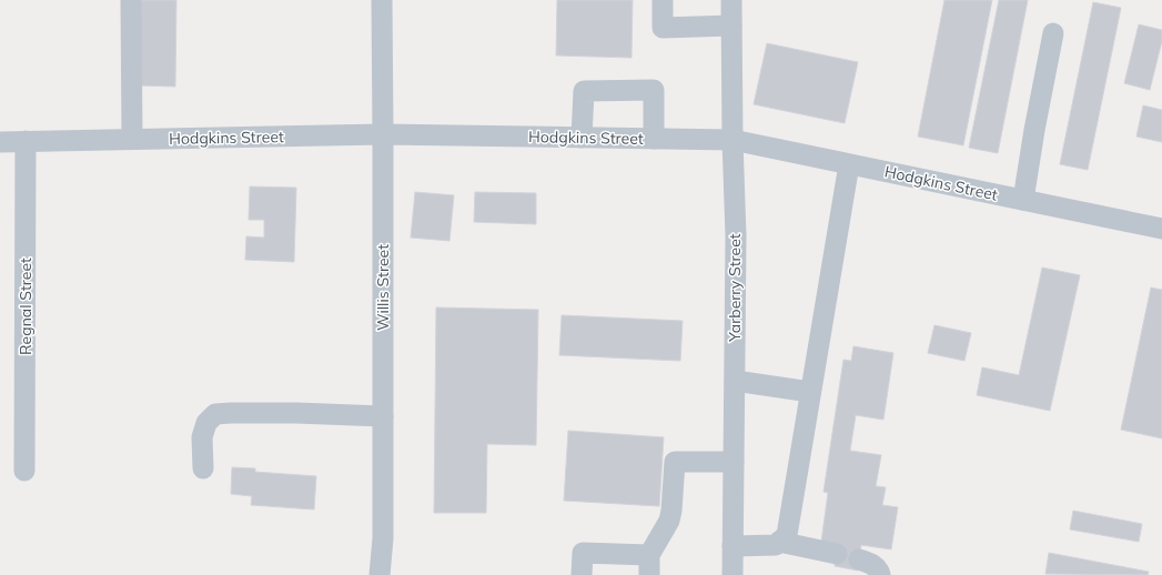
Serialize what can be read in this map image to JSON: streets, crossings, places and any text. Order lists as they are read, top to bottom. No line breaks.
{"streets":{"street":["Hodgkins Street","Willis Street","Yarberry Street","Regnal Street"]},"crossings":[["Hodgkins Street","Willis Street"],["Hodgkins Street","Yarberry Street"],["Hodgkins Street","Regnal Street"]]}
